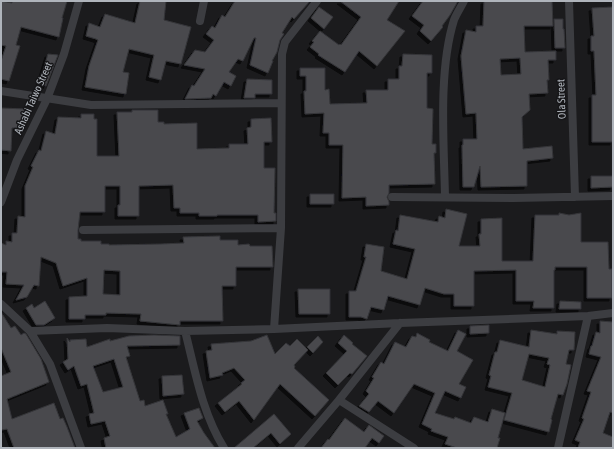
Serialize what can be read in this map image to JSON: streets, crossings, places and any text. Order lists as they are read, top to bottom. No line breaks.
{"streets":{"street":["Ashabi Taiwo Street","Ola Street"]}}
